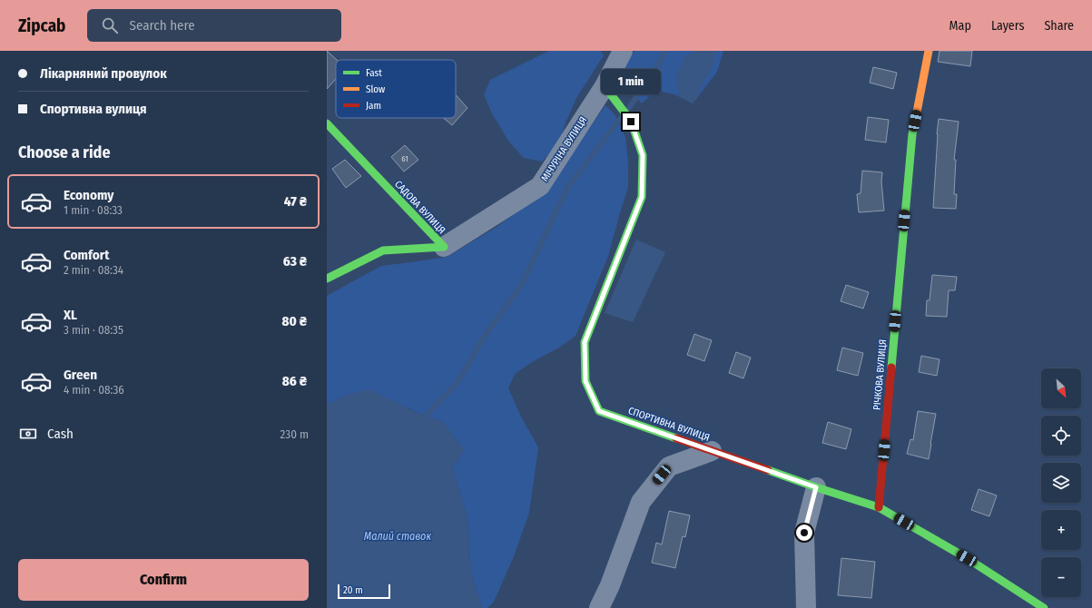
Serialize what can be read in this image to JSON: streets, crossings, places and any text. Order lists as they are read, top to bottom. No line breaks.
{"streets":{"street":["МІЧУРІНА ВУЛИЦЯ","САДОВА ВУЛИЦЯ","РІЧКОВА ВУЛИЦЯ","СПОРТИВНА ВУЛИЦЯ"]},"crossings":[["МІЧУРІНА ВУЛИЦЯ","САДОВА ВУЛИЦЯ"],["МІЧУРІНА ВУЛИЦЯ","СПОРТИВНА ВУЛИЦЯ"],["РІЧКОВА ВУЛИЦЯ","СПОРТИВНА ВУЛИЦЯ"]],"water":["Малий ставок"],"house_numbers":["61"],"legend":["Fast","Slow","Jam"],"scale_bar":"20 m","north":"bottom right","page":{"header":"Zipcab","search":"Search here","nav":["Map","Layers","Share"],"banner":["Лікарняний провулок","Спортивна вулиця"],"bubble":"1 min","heading":"Choose a ride","list":[{"name":"Economy","note":"1 min · 08:33","value":"47 ₴"},{"name":"Comfort","note":"2 min · 08:34","value":"63 ₴"},{"name":"XL","note":"3 min · 08:35","value":"80 ₴"},{"name":"Green","note":"4 min · 08:36","value":"86 ₴"}],"map_buttons":["+","−"],"pay":["Cash","230 m"],"buttons":"Confirm","scale":"20 m"}}
